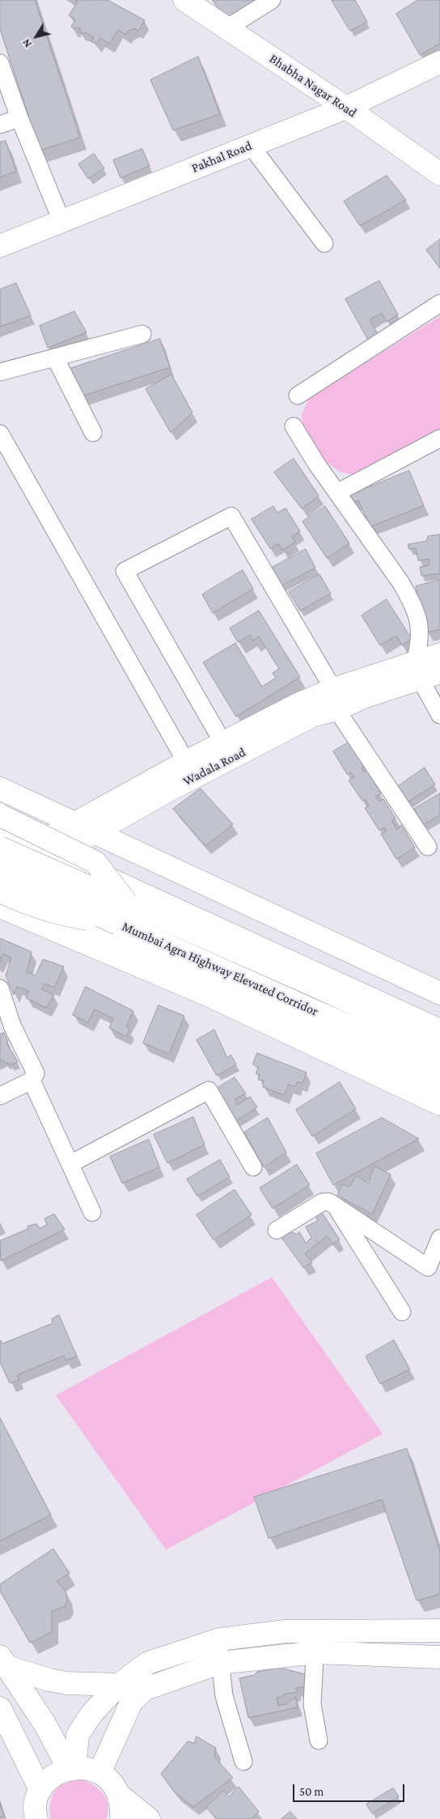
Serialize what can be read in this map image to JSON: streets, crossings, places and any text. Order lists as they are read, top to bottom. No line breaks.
{"streets":{"main road":["Bhabha Nagar Road","Pakhal Road","Wadala Road","Mumbai Agra Highway Elevated Corridor"]},"crossings":[["Bhabha Nagar Road","Pakhal Road"],["Wadala Road","Mumbai Agra Highway Elevated Corridor"]],"scale_bar":"50 m","north":"bottom left"}
